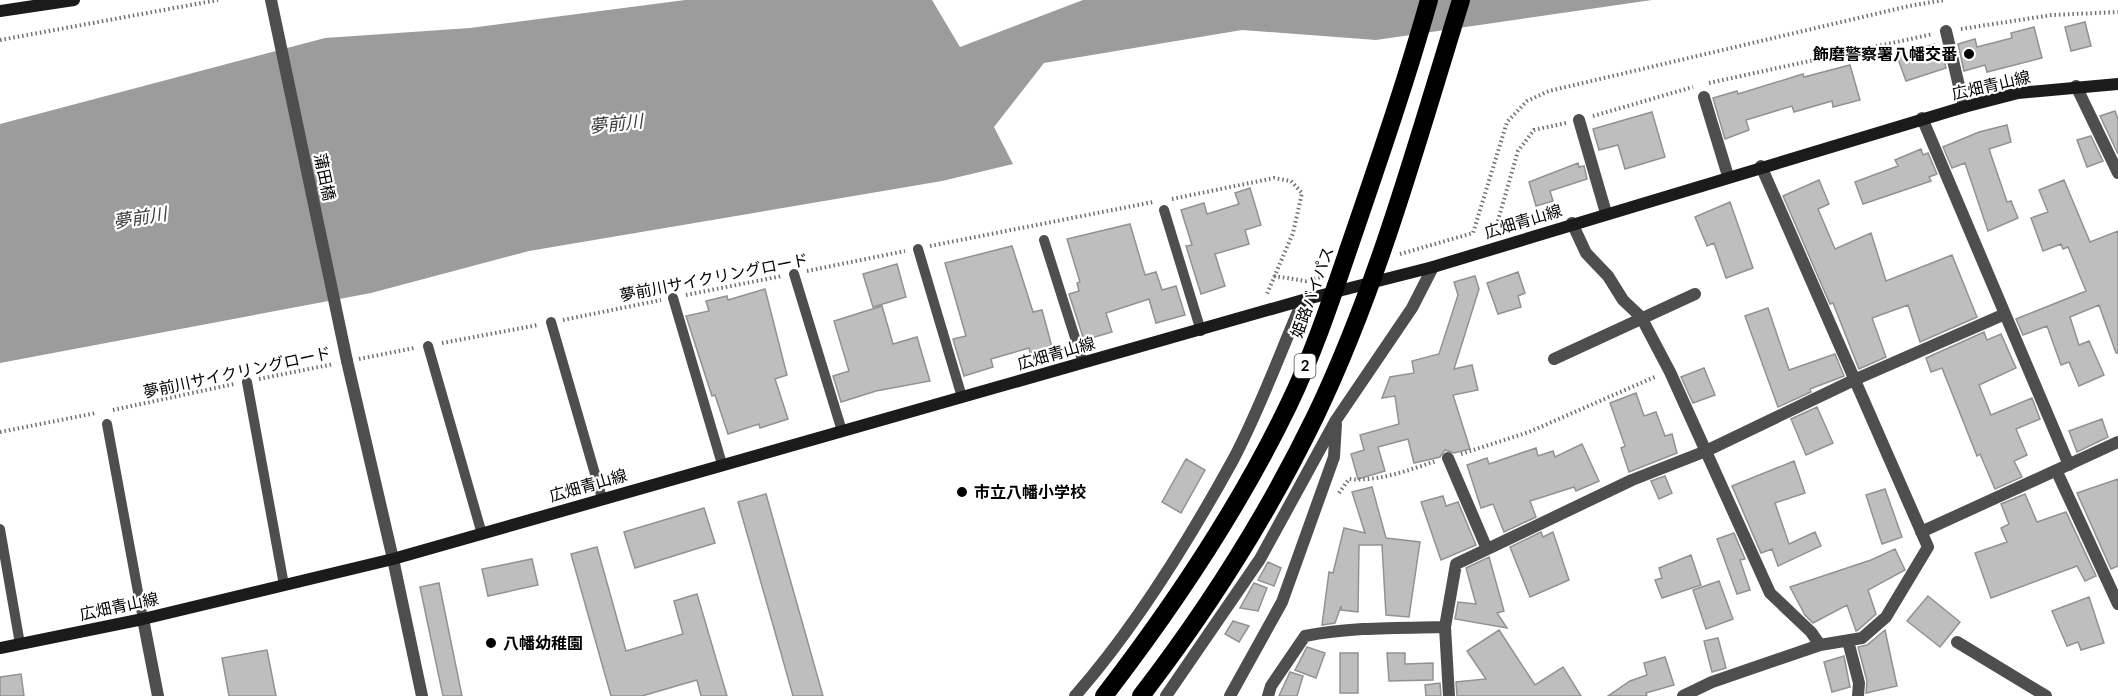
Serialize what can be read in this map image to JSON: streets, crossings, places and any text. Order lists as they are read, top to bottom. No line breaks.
{"streets":{"highway":["姫路バイパス","2"],"main road":["広畑青山線"],"street":["蒲田橋"],"path":["夢前川サイクリングロード"]},"crossings":[["広畑青山線","蒲田橋"],["蒲田橋","夢前川サイクリングロード"]],"water":["夢前川"],"places":["飾磨警察署八幡交番","市立八幡小学校","八幡幼稚園"]}
